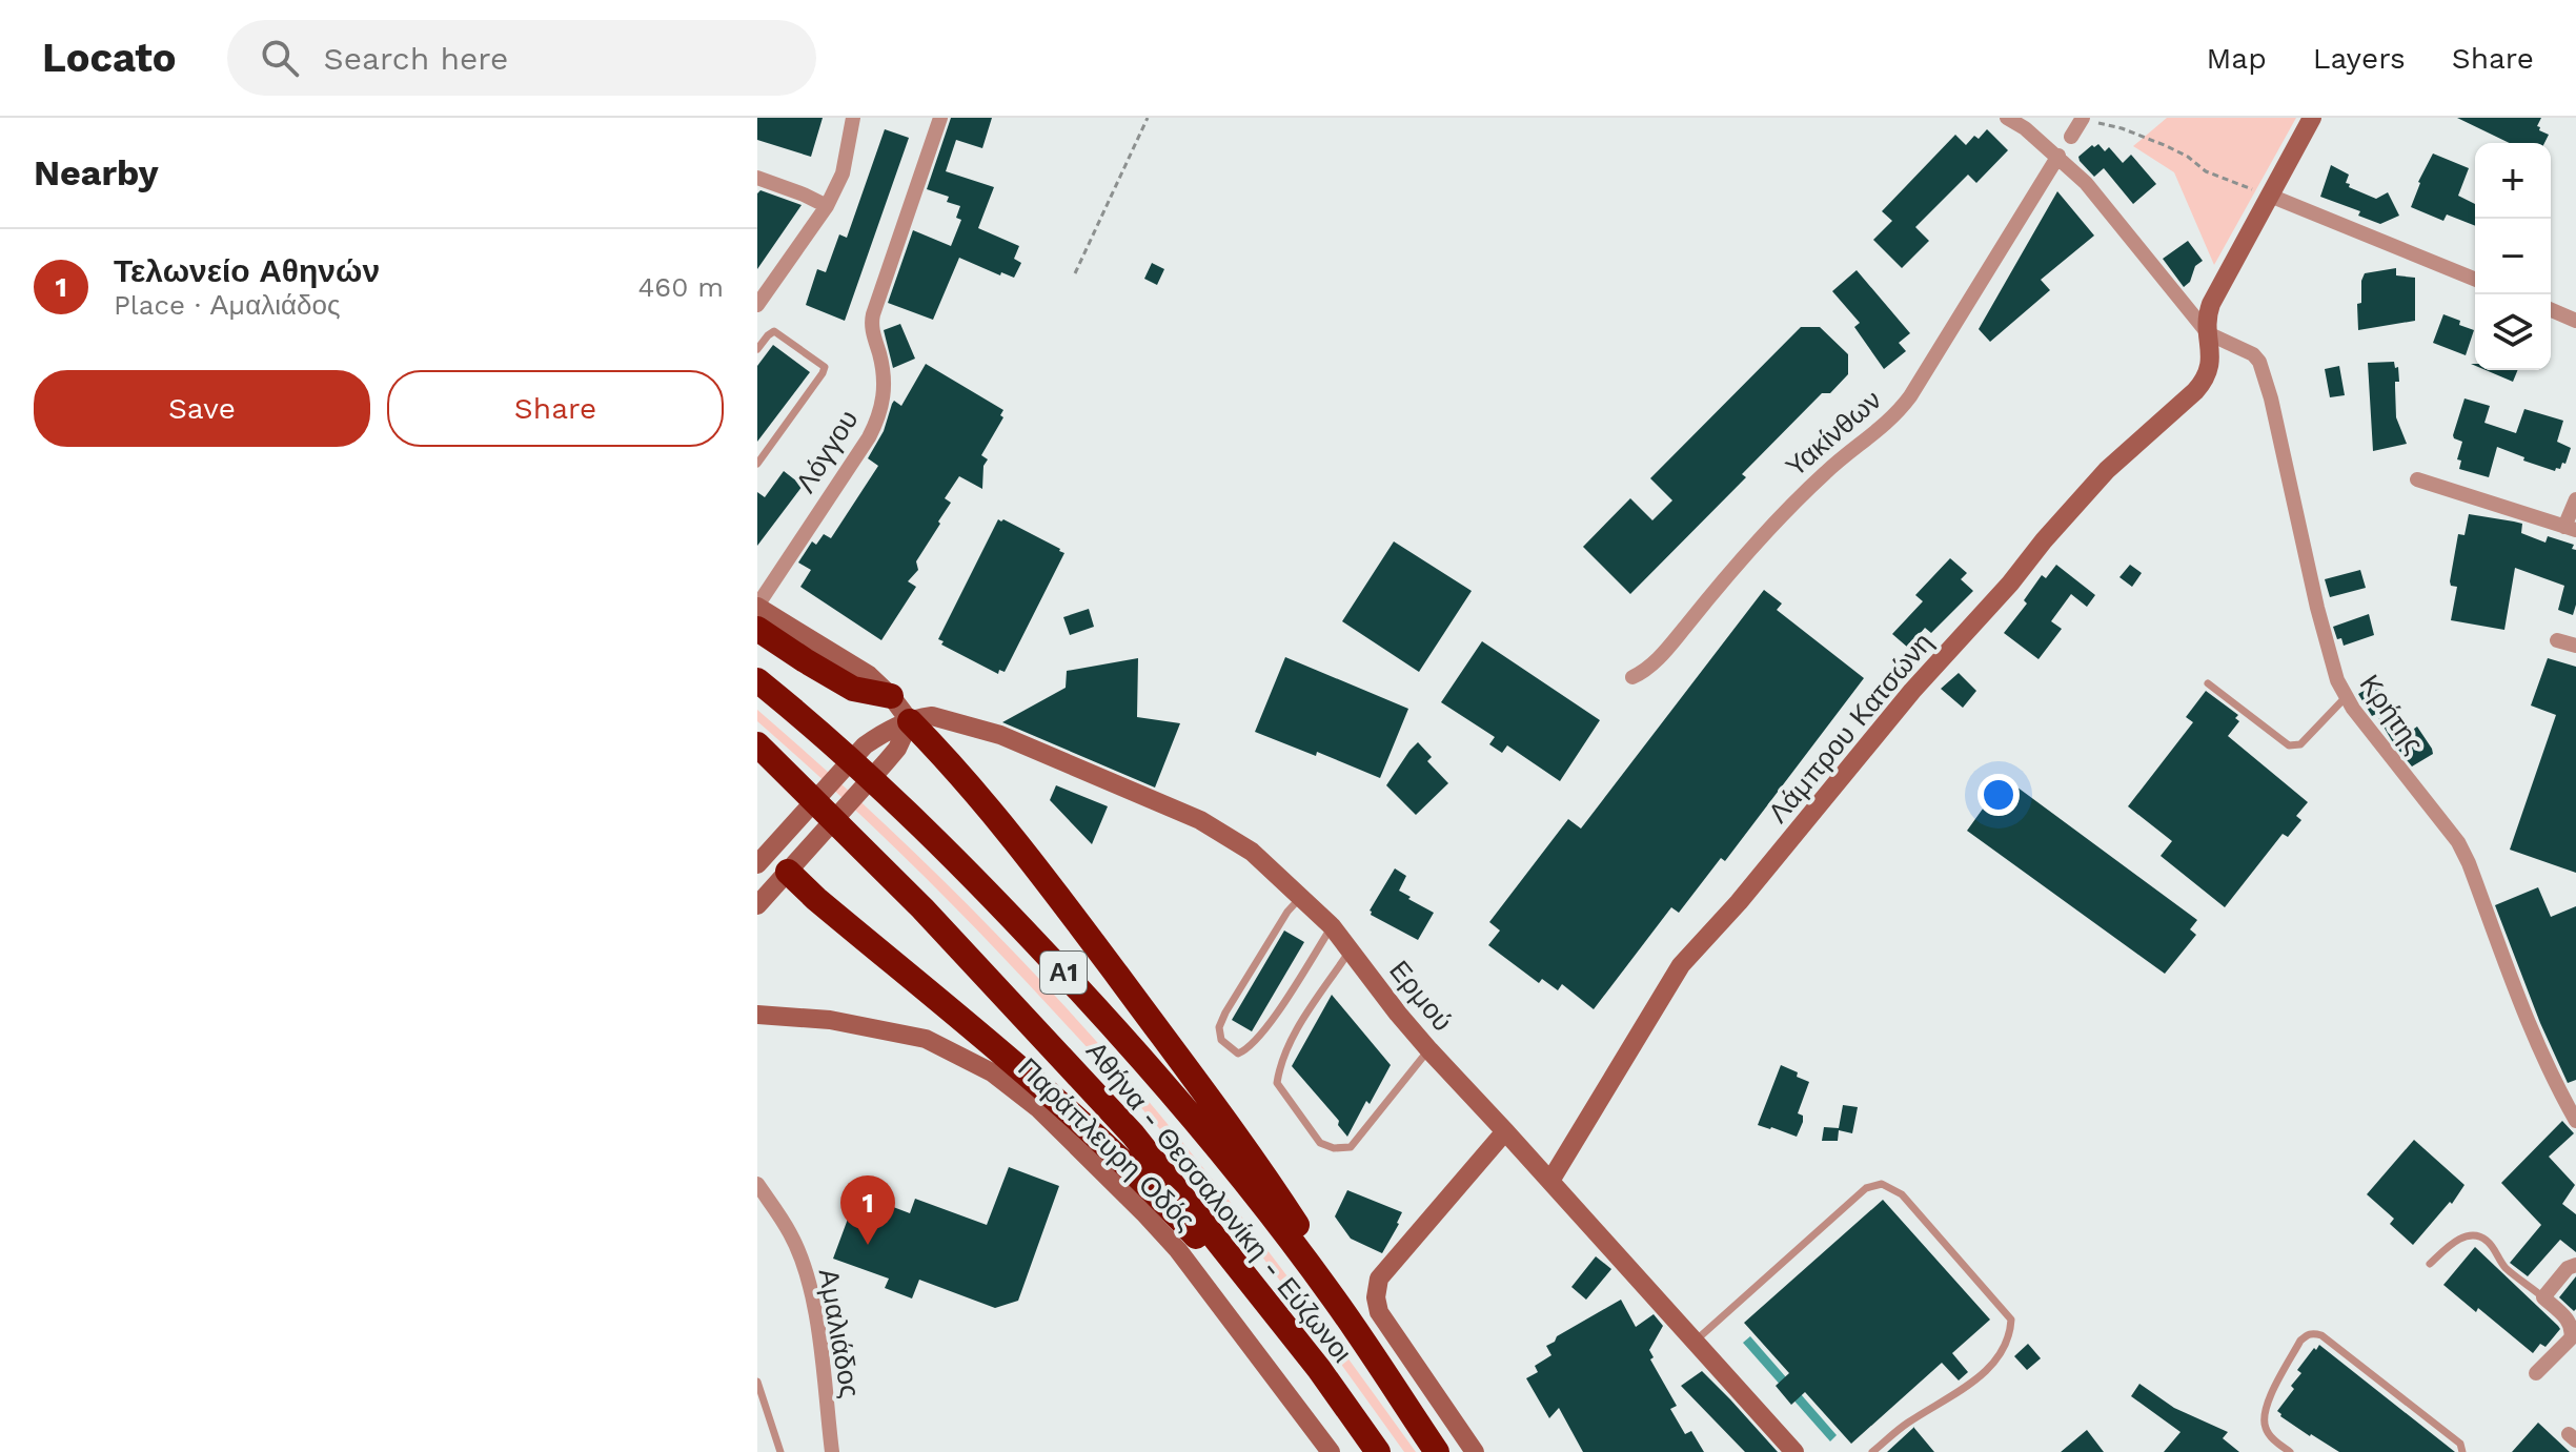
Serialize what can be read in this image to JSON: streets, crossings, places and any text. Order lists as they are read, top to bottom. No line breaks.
{"streets":{"highway":["Α1","Αθήνα - Θεσσαλονίκη - Εύζωνοι"],"street":["Υακίνθων","Λόγγου","Κρήτης","Λάμπρου Κατσώνη","Ερμού","Παράπλευρη Οδός","Αμαλιάδος"]},"crossings":[["Κρήτης","Λάμπρου Κατσώνη"],["Λάμπρου Κατσώνη","Ερμού"]],"page":{"header":"Locato","search":"Search here","nav":["Map","Layers","Share"],"heading":"Nearby","map_buttons":["+","−"],"list":[{"mark":"1","name":"Τελωνείο Αθηνών","note":"Place · Αμαλιάδος","value":"460 m"}],"buttons":["Save","Share"],"pins":"1"}}
